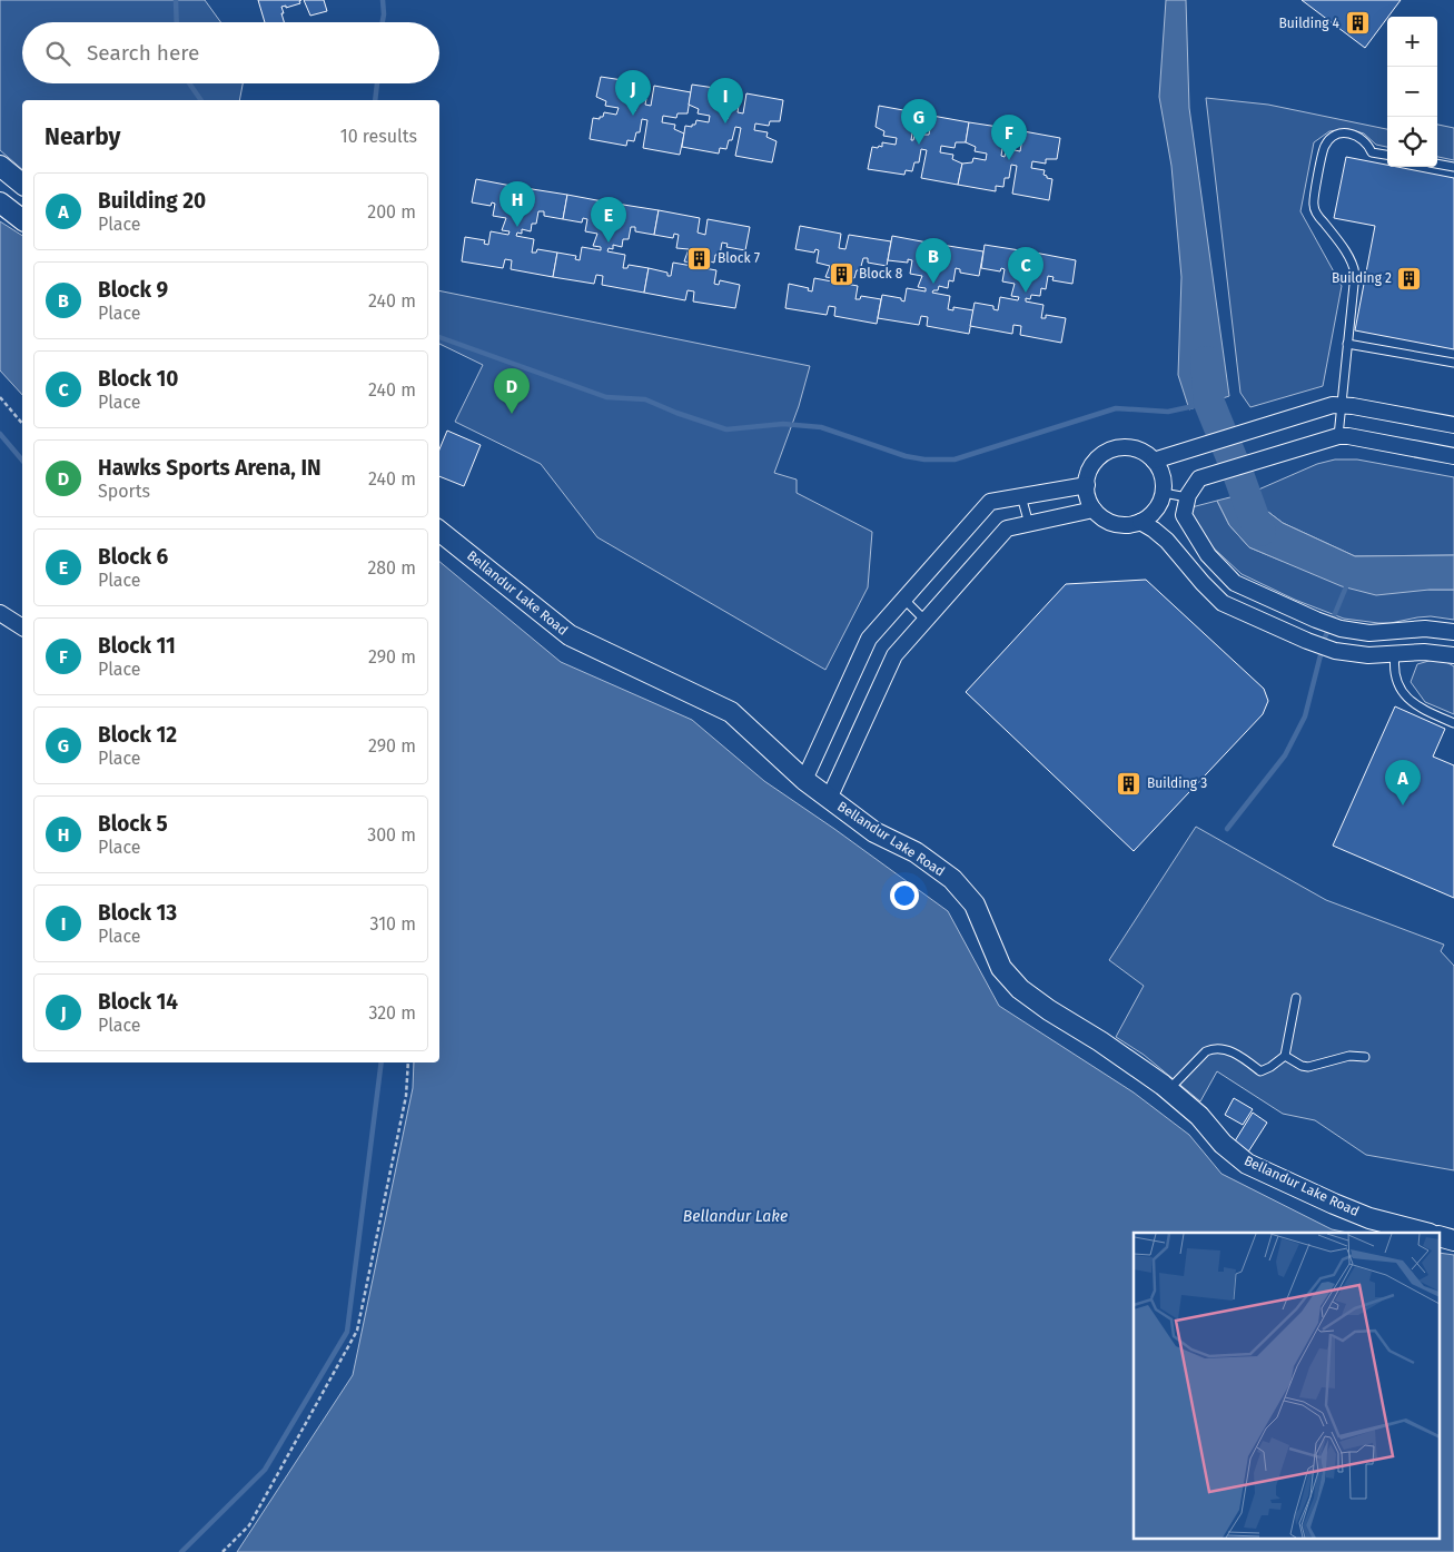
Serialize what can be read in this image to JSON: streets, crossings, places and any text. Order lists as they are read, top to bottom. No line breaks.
{"streets":{"street":["Bellandur Lake Road"]},"water":["Bellandur Lake"],"places":{"building":["Building 4","Block 7","Block 8","Building 2","Building 3"]},"page":{"map_buttons":["+","−"],"search":"Search here","pins":["J","I","G","F","H","E","B","C","D","A"],"heading":["Nearby","10 results"],"list":[{"mark":"A","name":"Building 20","note":"Place","value":"200 m"},{"mark":"B","name":"Block 9","note":"Place","value":"240 m"},{"mark":"C","name":"Block 10","note":"Place","value":"240 m"},{"mark":"D","name":"Hawks Sports Arena, IN","note":"Sports","value":"240 m"},{"mark":"E","name":"Block 6","note":"Place","value":"280 m"},{"mark":"F","name":"Block 11","note":"Place","value":"290 m"},{"mark":"G","name":"Block 12","note":"Place","value":"290 m"},{"mark":"H","name":"Block 5","note":"Place","value":"300 m"},{"mark":"I","name":"Block 13","note":"Place","value":"310 m"},{"mark":"J","name":"Block 14","note":"Place","value":"320 m"}]}}
